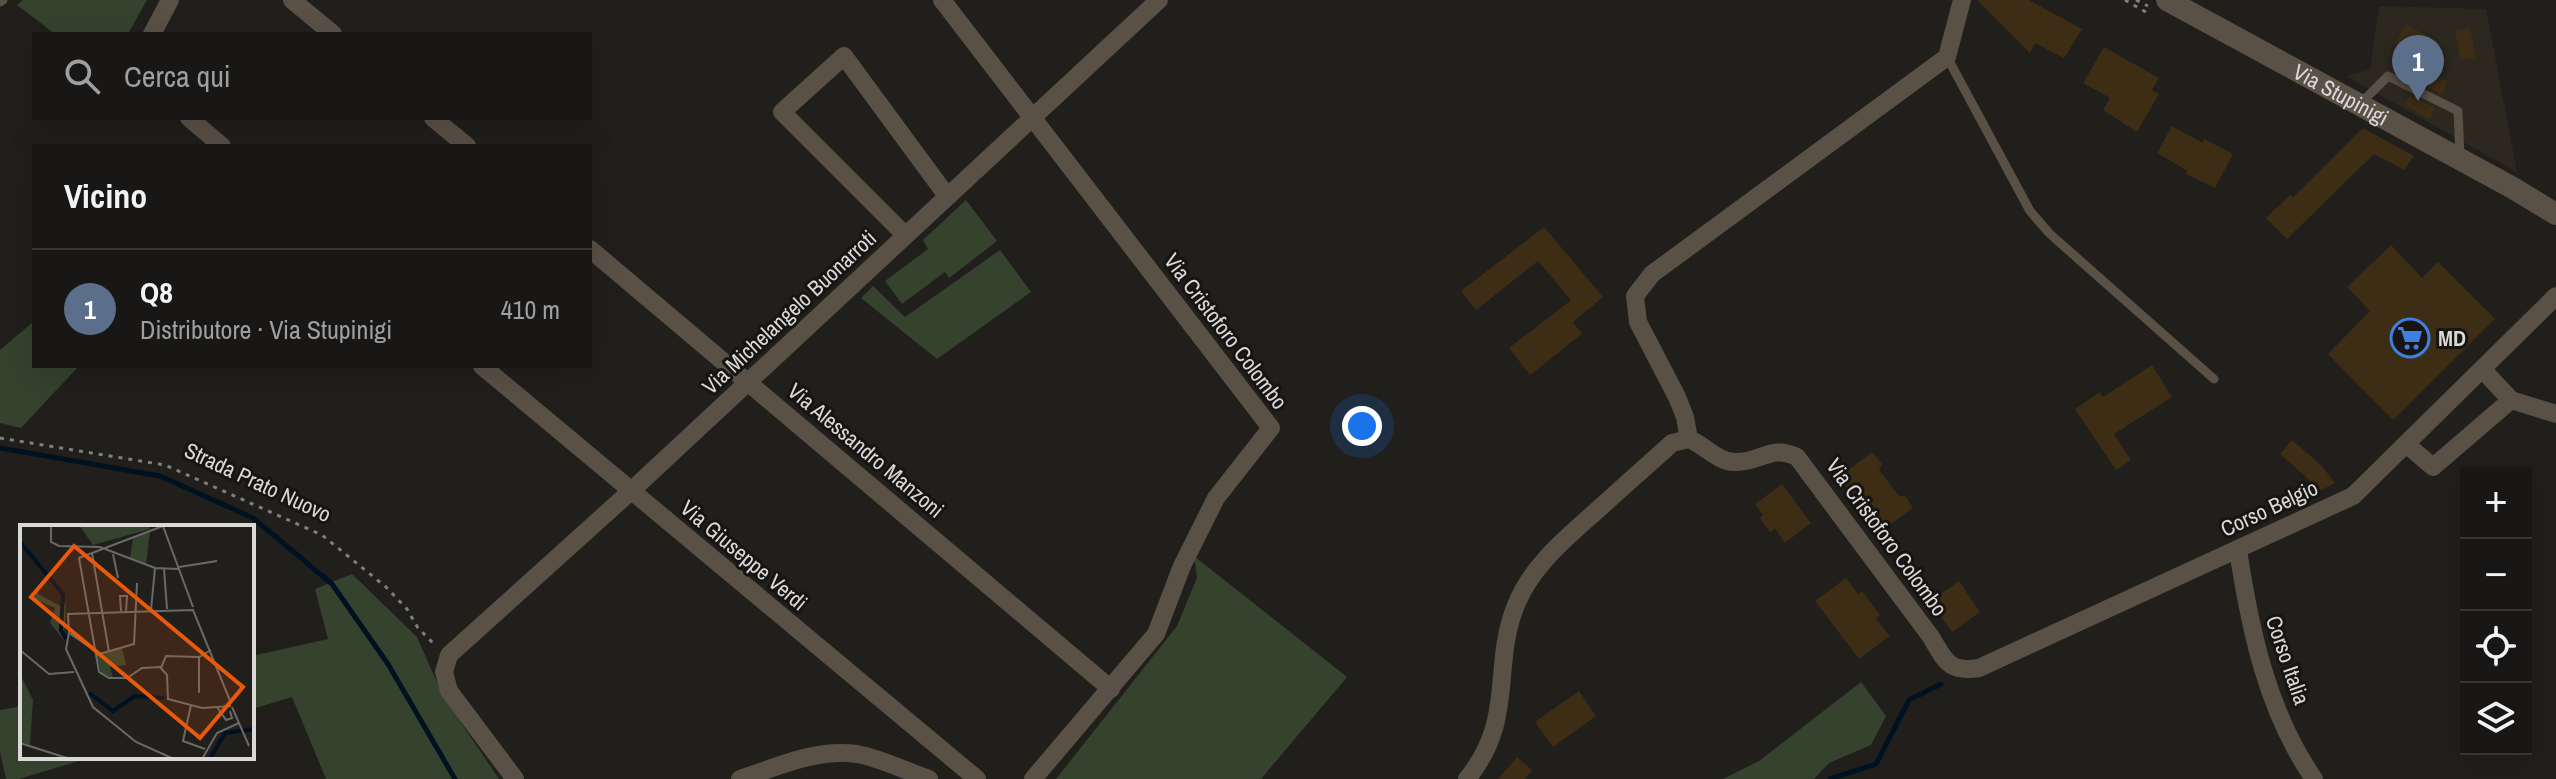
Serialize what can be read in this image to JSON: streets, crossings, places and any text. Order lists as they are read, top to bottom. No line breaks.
{"streets":{"street":["Via Stupinigi","Via Michelangelo Buonarroti","Via Cristoforo Colombo","Via Alessandro Manzoni","Corso Belgio","Via Giuseppe Verdi","Corso Italia"],"path":["Strada Prato Nuovo"]},"crossings":[["Via Michelangelo Buonarroti","Via Cristoforo Colombo"],["Via Michelangelo Buonarroti","Via Alessandro Manzoni"],["Via Michelangelo Buonarroti","Strada Prato Nuovo"],["Via Michelangelo Buonarroti","Via Giuseppe Verdi"],["Via Cristoforo Colombo","Via Alessandro Manzoni"],["Via Cristoforo Colombo","Corso Belgio"],["Corso Belgio","Corso Italia"]],"places":{"supermarket":["MD"]},"page":{"search":"Cerca qui","pins":"1","heading":"Vicino","list":[{"mark":"1","name":"Q8","note":"Distributore · Via Stupinigi","value":"410 m"}],"map_buttons":["+","−"]}}
